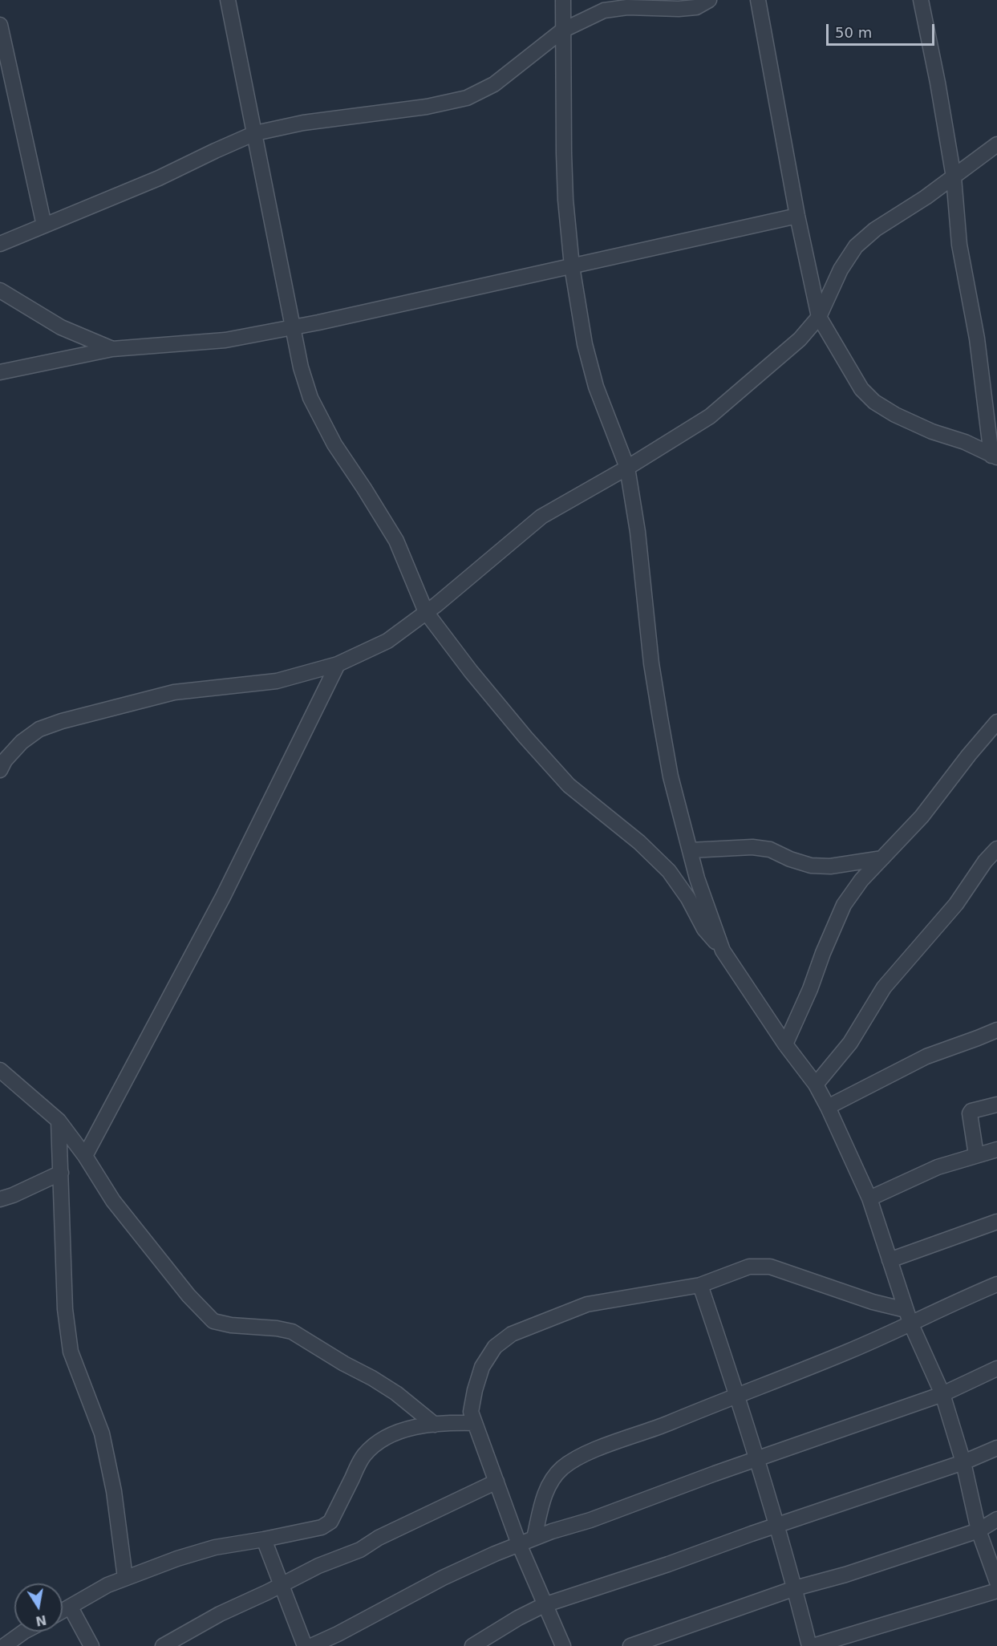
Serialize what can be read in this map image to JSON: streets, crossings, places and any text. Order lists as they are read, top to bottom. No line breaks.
{"scale_bar":"50 m","north":"bottom"}
